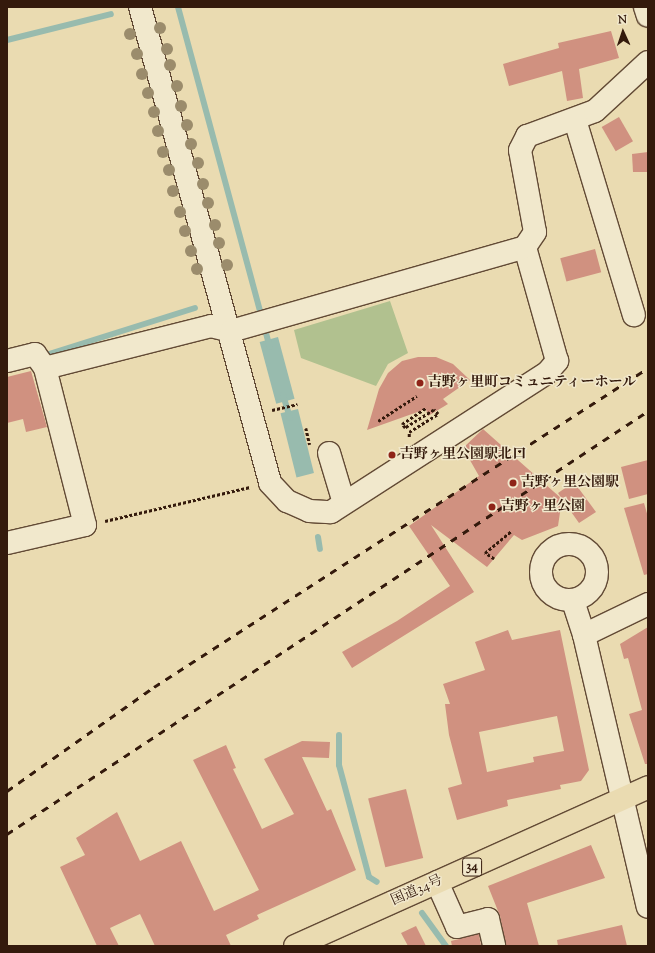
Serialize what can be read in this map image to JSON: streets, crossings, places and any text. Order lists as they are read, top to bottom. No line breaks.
{"streets":{"highway":["34","国道34号"]},"places":["吉野ヶ里町コミュニティーホール","吉野ヶ里公園駅北口","吉野ヶ里公園駅","吉野ヶ里公園"],"north":"top"}
